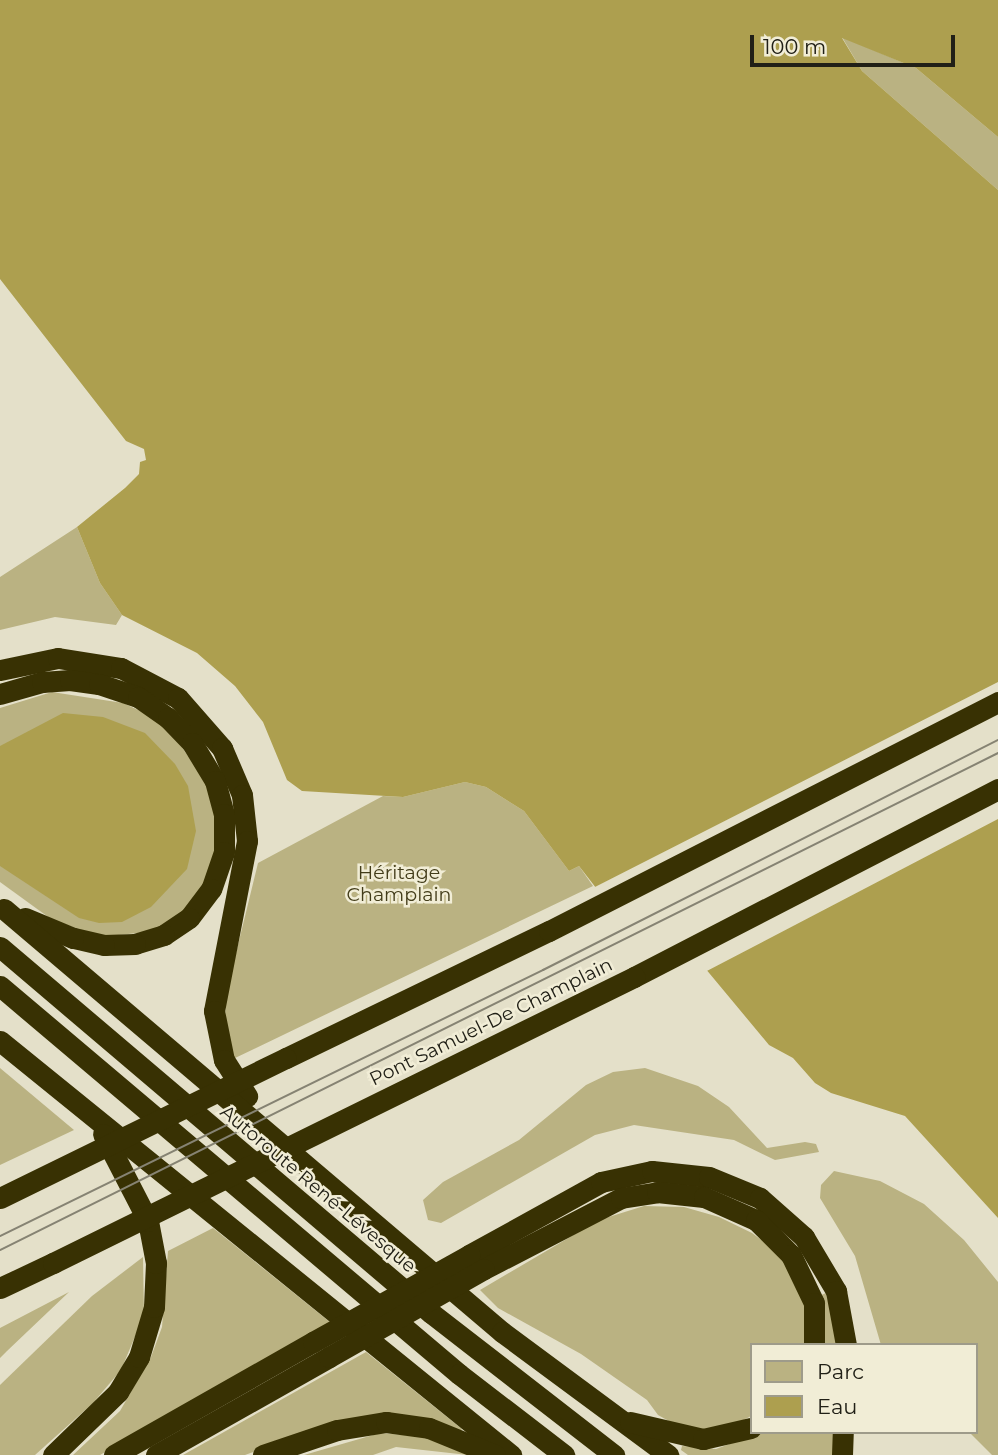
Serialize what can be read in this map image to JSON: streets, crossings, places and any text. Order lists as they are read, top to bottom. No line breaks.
{"streets":{"highway":["Pont Samuel-De Champlain","Autoroute René-Lévesque"]},"parks":["Héritage Champlain"],"legend":["Parc","Eau"],"scale_bar":"100 m"}
